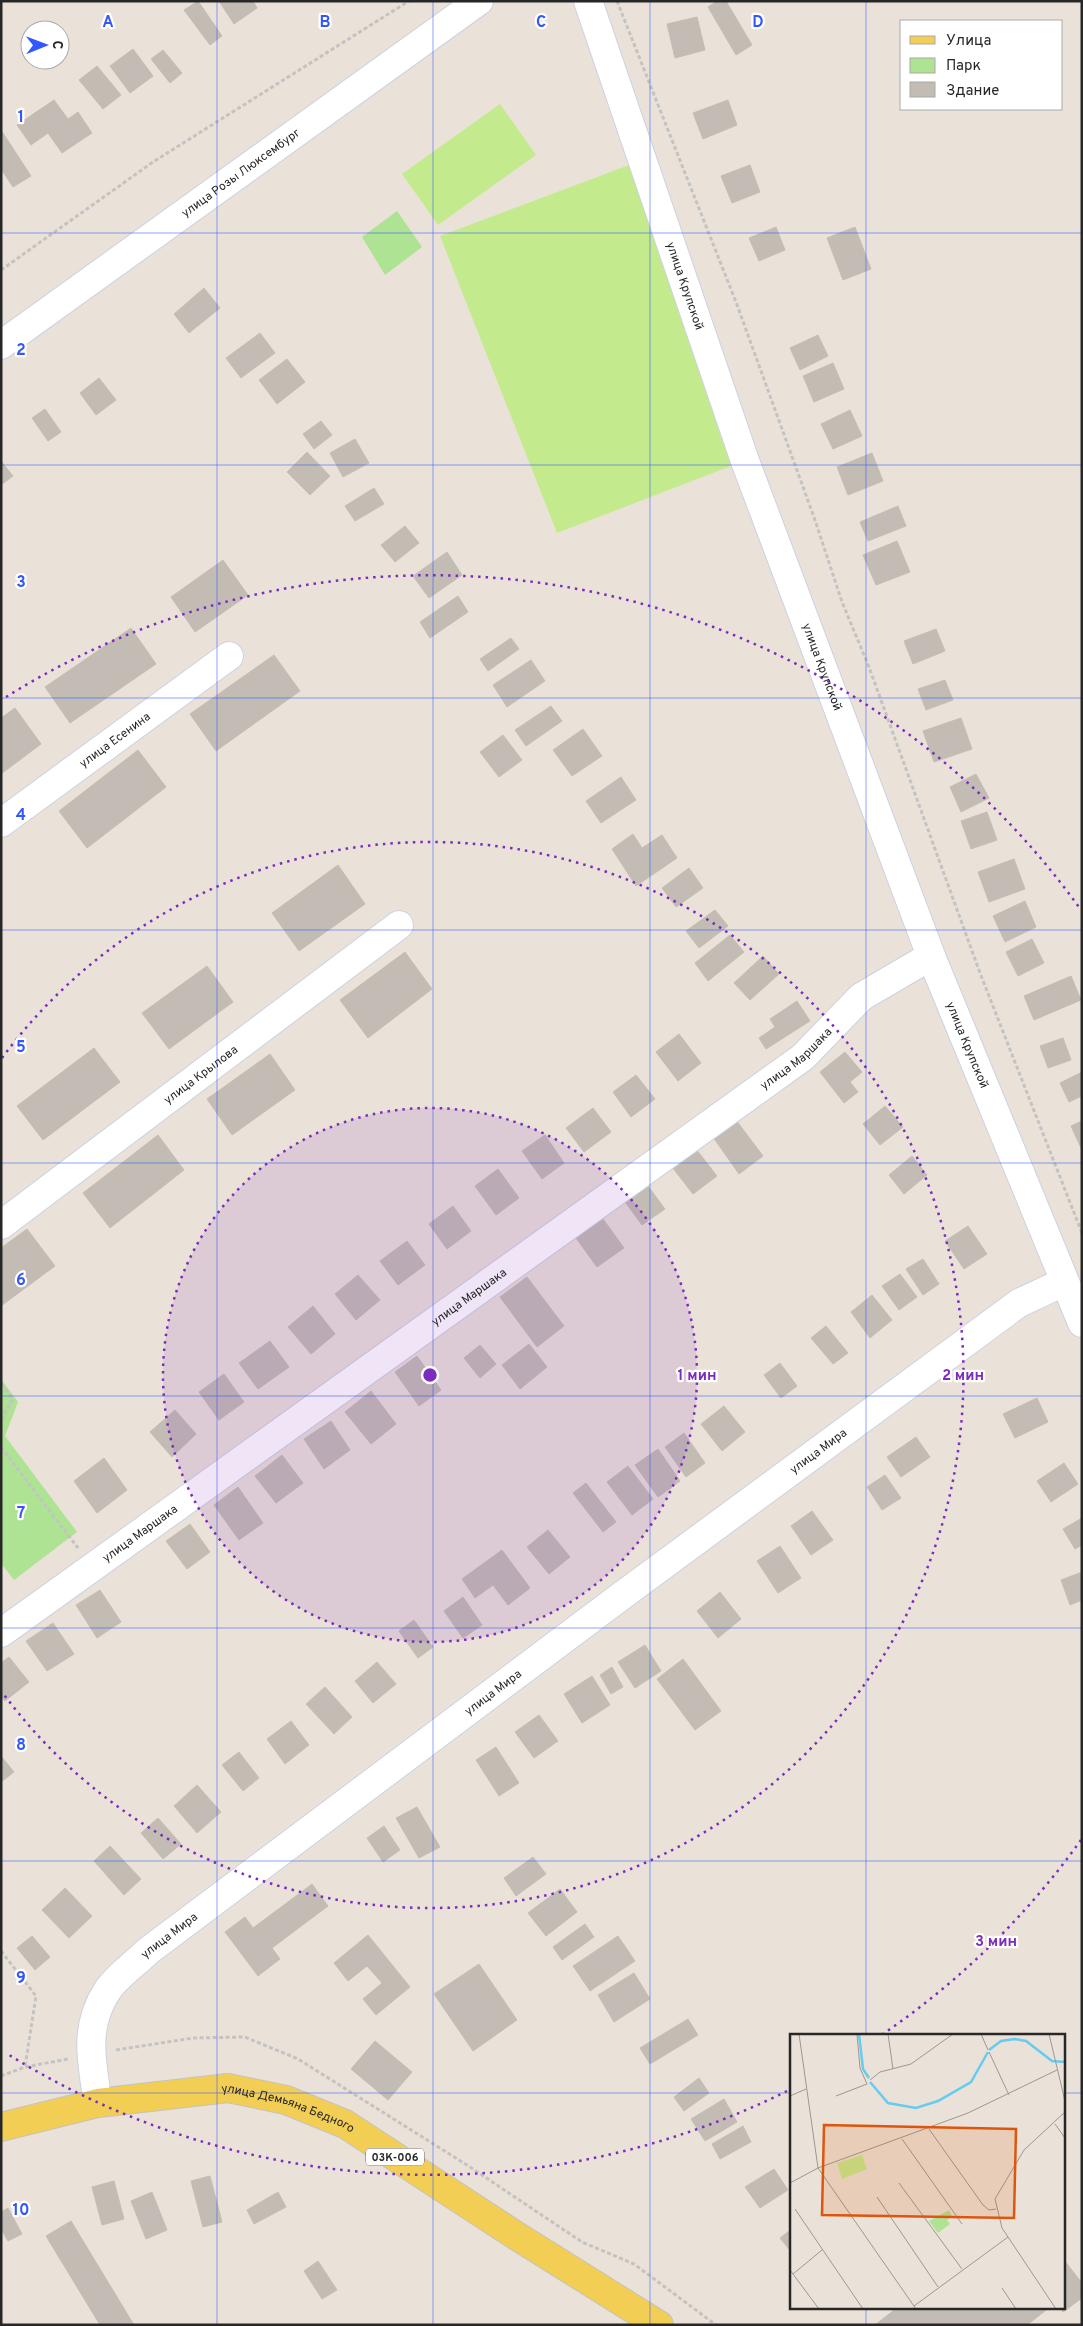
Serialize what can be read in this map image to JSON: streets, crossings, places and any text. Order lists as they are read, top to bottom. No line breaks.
{"streets":{"main road":["улица Демьяна Бедного","03К-006"],"street":["улица Розы Люксембург","улица Крупской","улица Есенина","улица Маршака","улица Крылова","улица Мира"]},"crossings":[["улица Крупской","улица Маршака"],["улица Крупской","улица Мира"],["улица Мира","улица Демьяна Бедного"],["улица Мира","03К-006"],["улица Демьяна Бедного","03К-006"]],"legend":["Улица","Парк","Здание"],"north":"right","grid":{"columns":["A","B","C","D"],"rows":["1","2","3","4","5","6","7","8","9","10"]},"rings":["1 мин","2 мин","3 мин"]}
